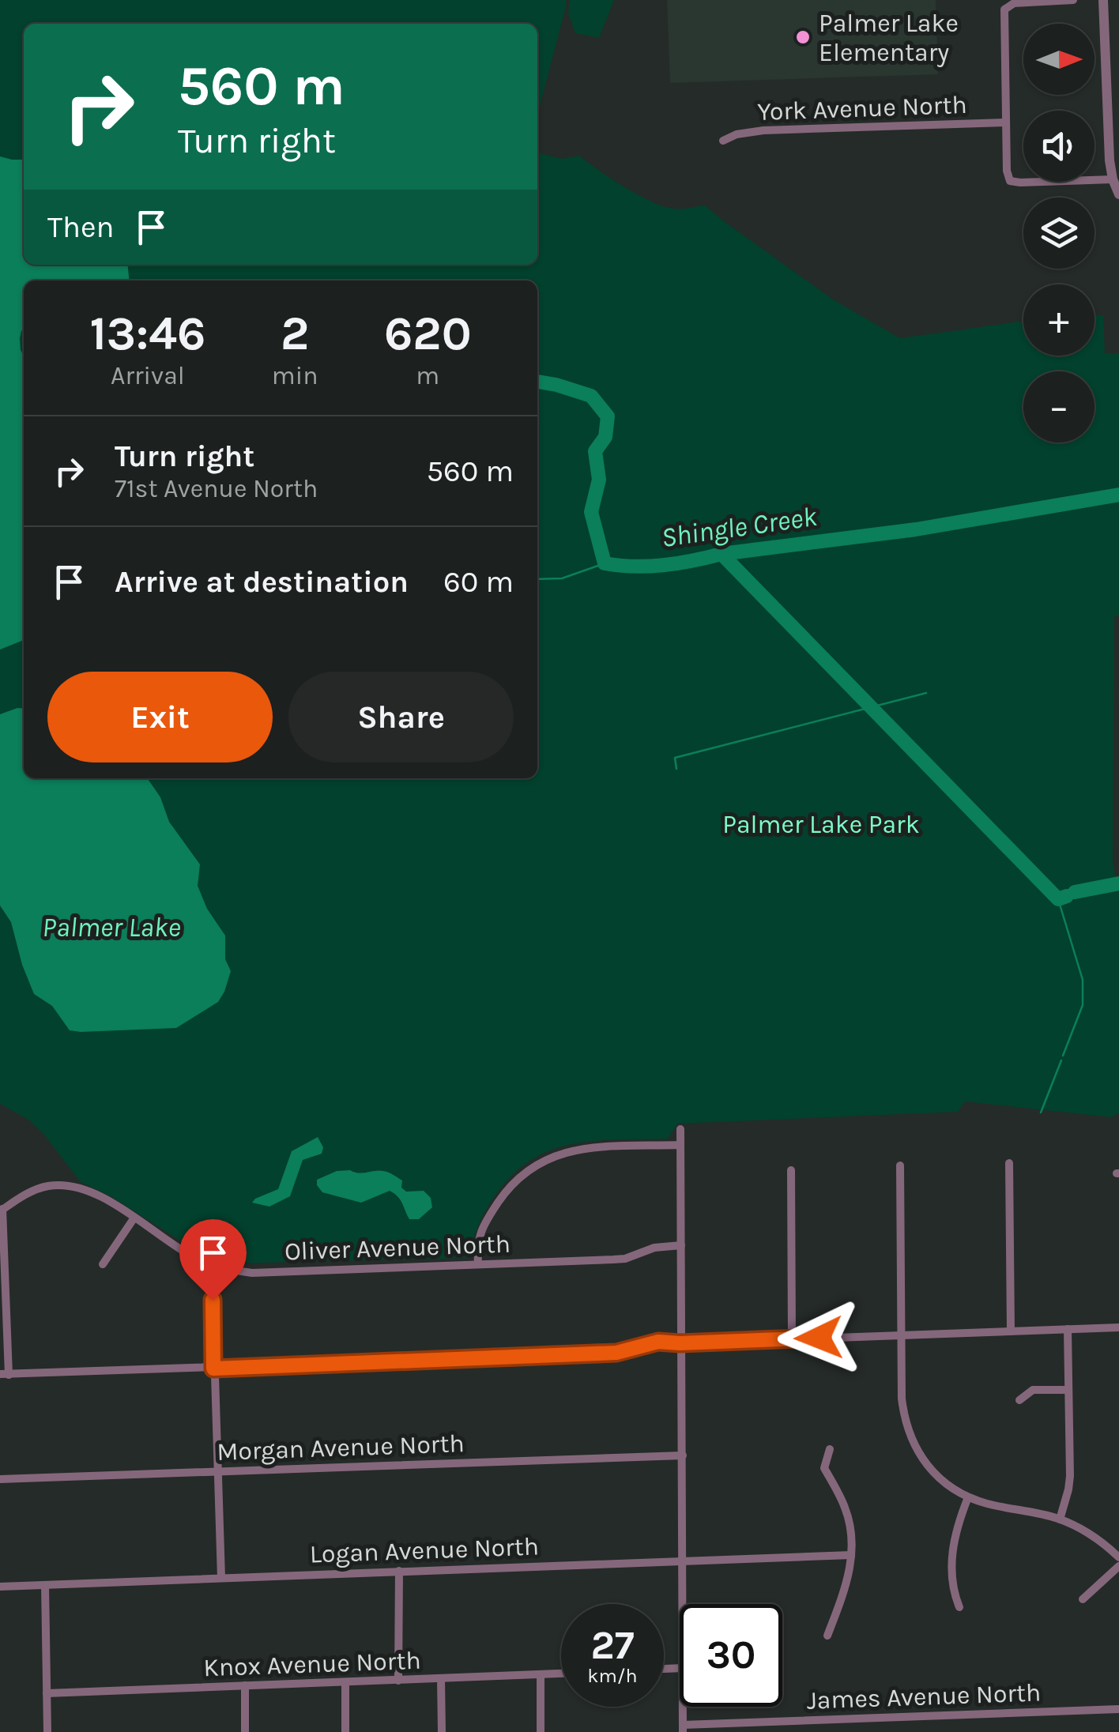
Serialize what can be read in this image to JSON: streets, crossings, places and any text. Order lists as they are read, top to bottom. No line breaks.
{"streets":{"street":["York Avenue North","Oliver Avenue North","Morgan Avenue North","Logan Avenue North","Knox Avenue North","James Avenue North"]},"water":["Shingle Creek","Palmer Lake"],"parks":["Palmer Lake Park"],"places":["Palmer Lake Elementary"],"north":"right","page":{"map_buttons":["+","−"],"turn":["560 m","Turn right"],"then":"Then","eta":["13:46","Arrival","2","min","620","m"],"list":[{"name":"Turn right","note":"71st Avenue North","value":"560 m"},{"name":"Arrive at destination","value":"60 m"}],"buttons":["Exit","Share"],"speed":"27 km/h","limit":"30"}}
